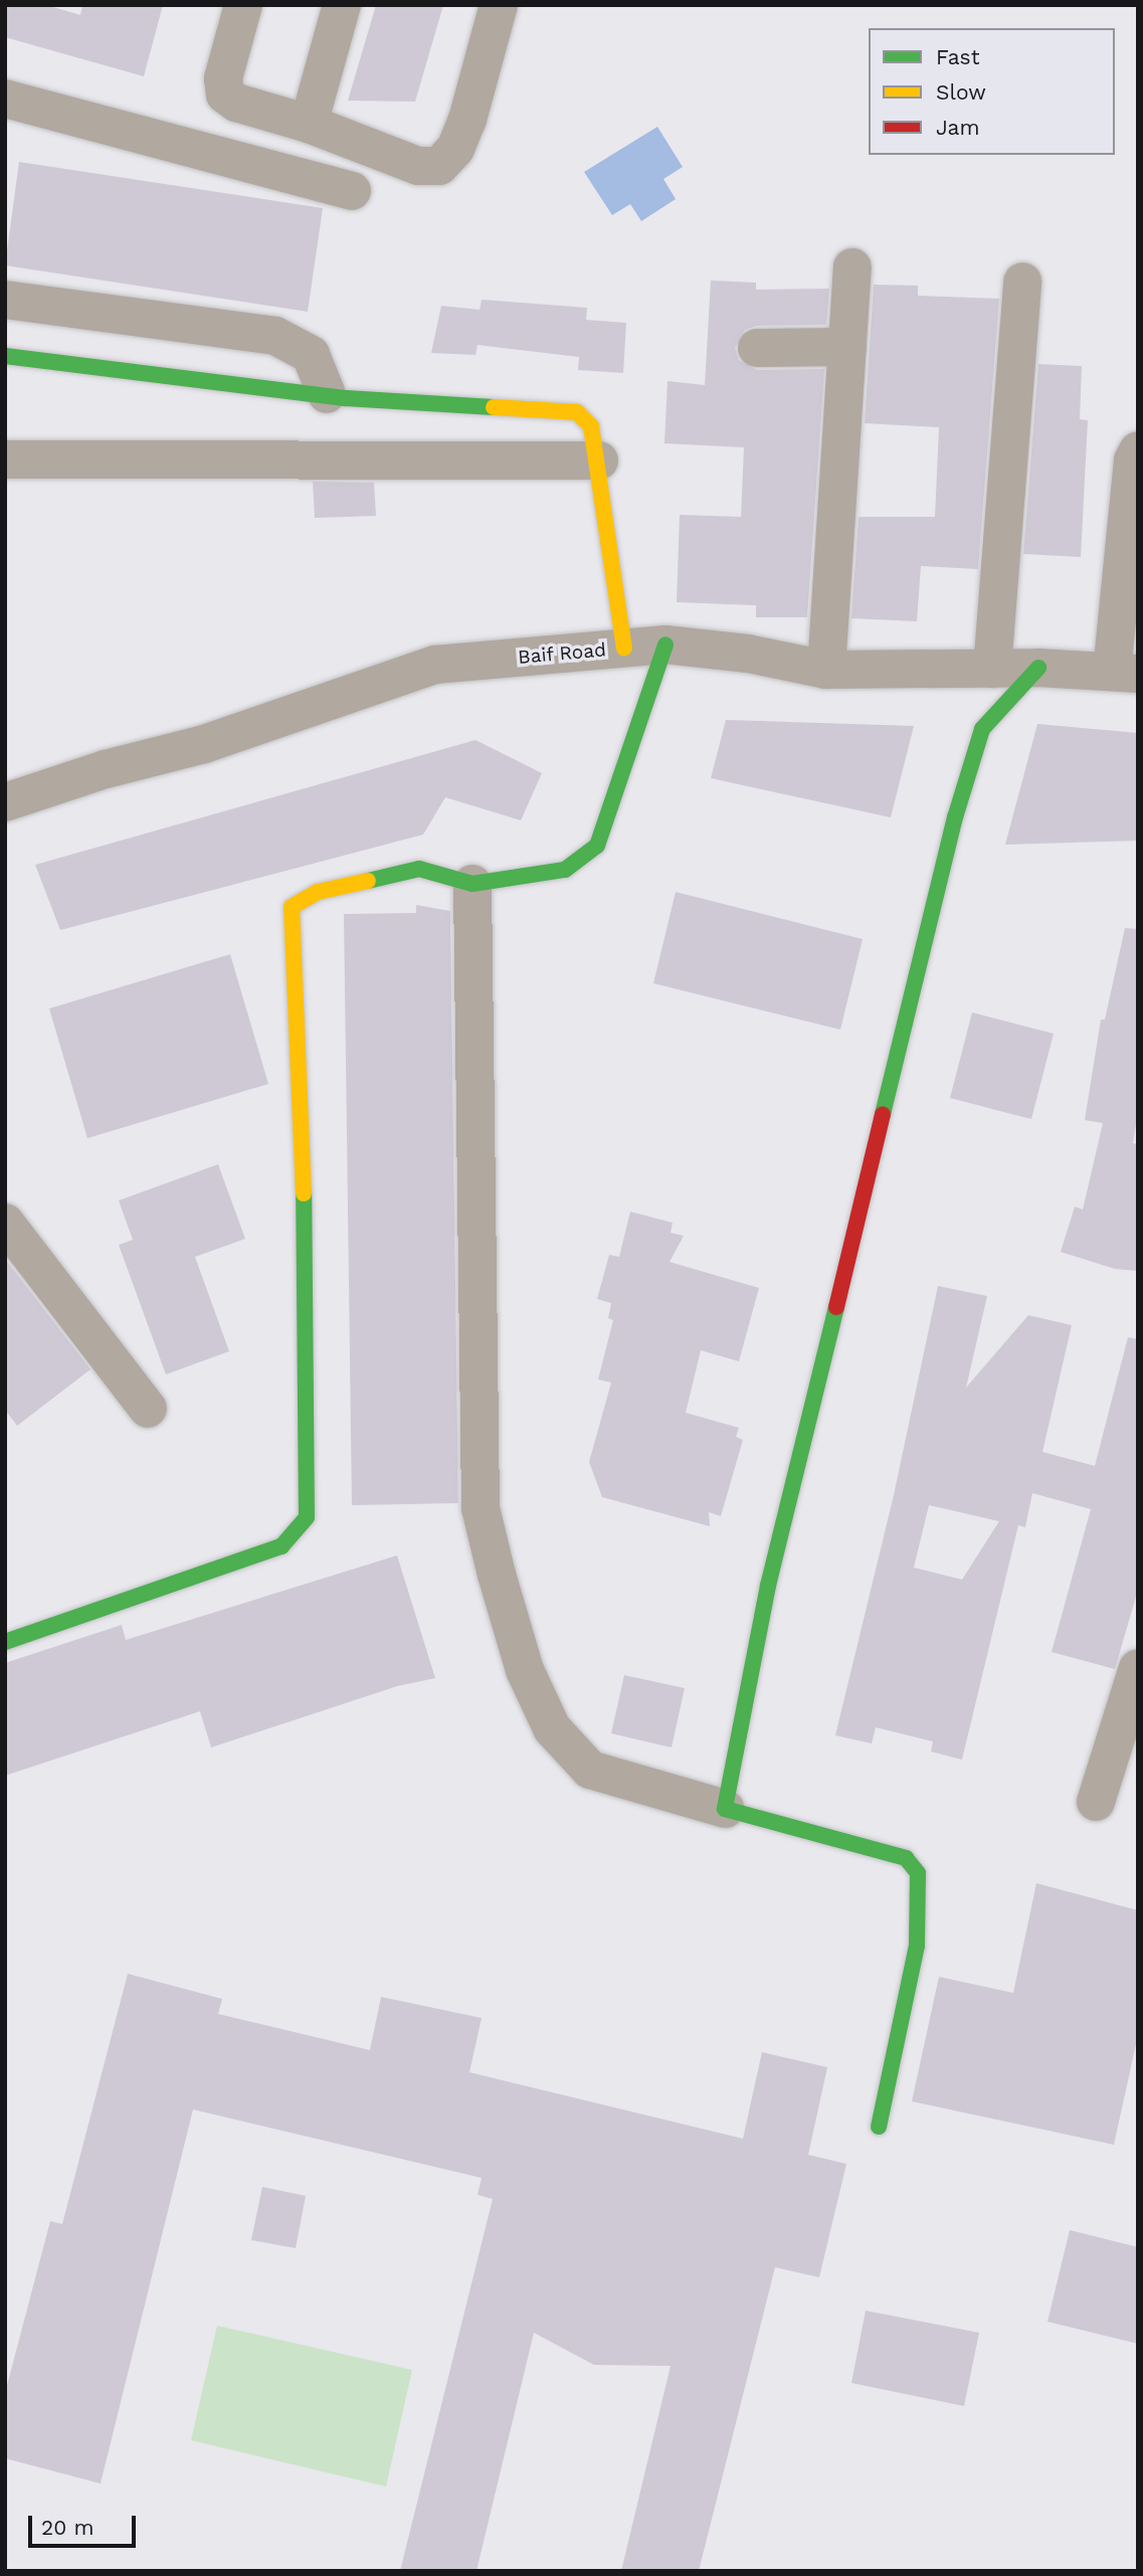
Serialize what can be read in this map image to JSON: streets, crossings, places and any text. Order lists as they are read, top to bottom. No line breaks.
{"streets":{"street":["Baif Road"]},"legend":["Fast","Slow","Jam"],"scale_bar":"20 m"}
